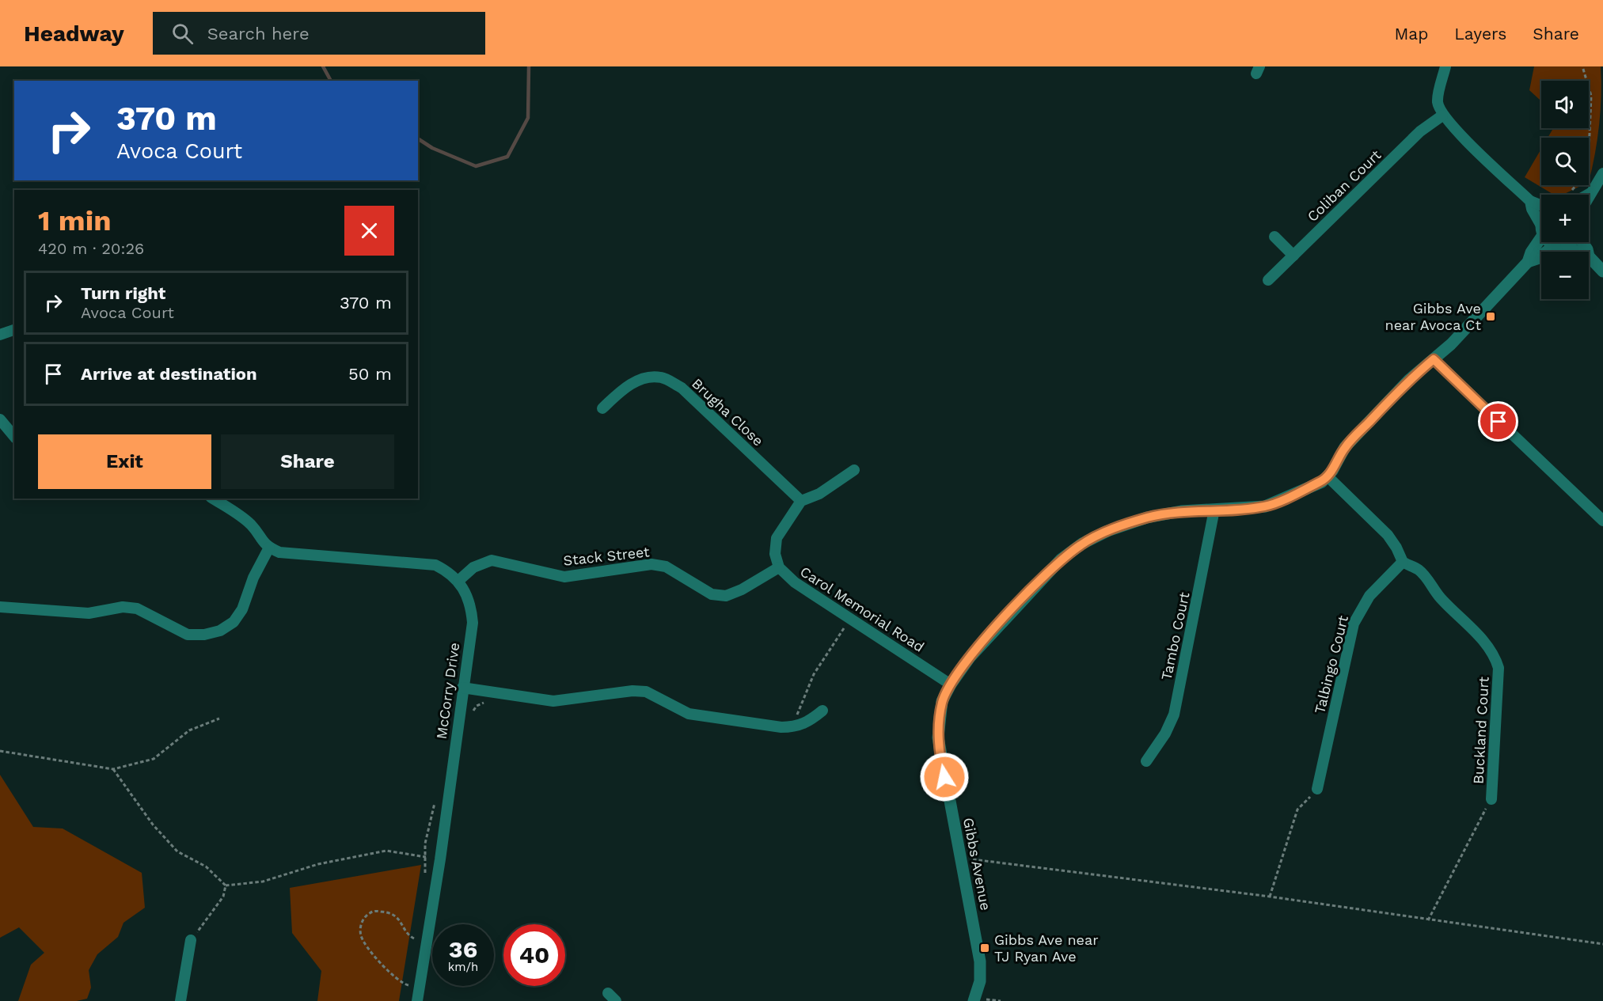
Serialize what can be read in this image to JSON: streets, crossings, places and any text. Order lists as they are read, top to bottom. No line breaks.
{"streets":{"street":["Coliban Court","Brugha Close","Stack Street","Carol Memorial Road","Tambo Court","Talbingo Court","McCorry Drive","Buckland Court","Gibbs Avenue"]},"crossings":[["Brugha Close","Carol Memorial Road"],["Stack Street","Carol Memorial Road"],["Stack Street","McCorry Drive"],["Carol Memorial Road","Gibbs Avenue"],["Tambo Court","Gibbs Avenue"],["Talbingo Court","Buckland Court"]],"places":{"transit":["Gibbs Ave near Avoca Ct","Gibbs Ave near TJ Ryan Ave"]},"page":{"header":"Headway","search":"Search here","nav":["Map","Layers","Share"],"map_buttons":["+","−"],"turn":["370 m","Avoca Court"],"heading":["1 min","420 m · 20:26"],"list":[{"name":"Turn right","note":"Avoca Court","value":"370 m"},{"name":"Arrive at destination","value":"50 m"}],"buttons":["Exit","Share"],"speed":"36 km/h","limit":"40"}}
